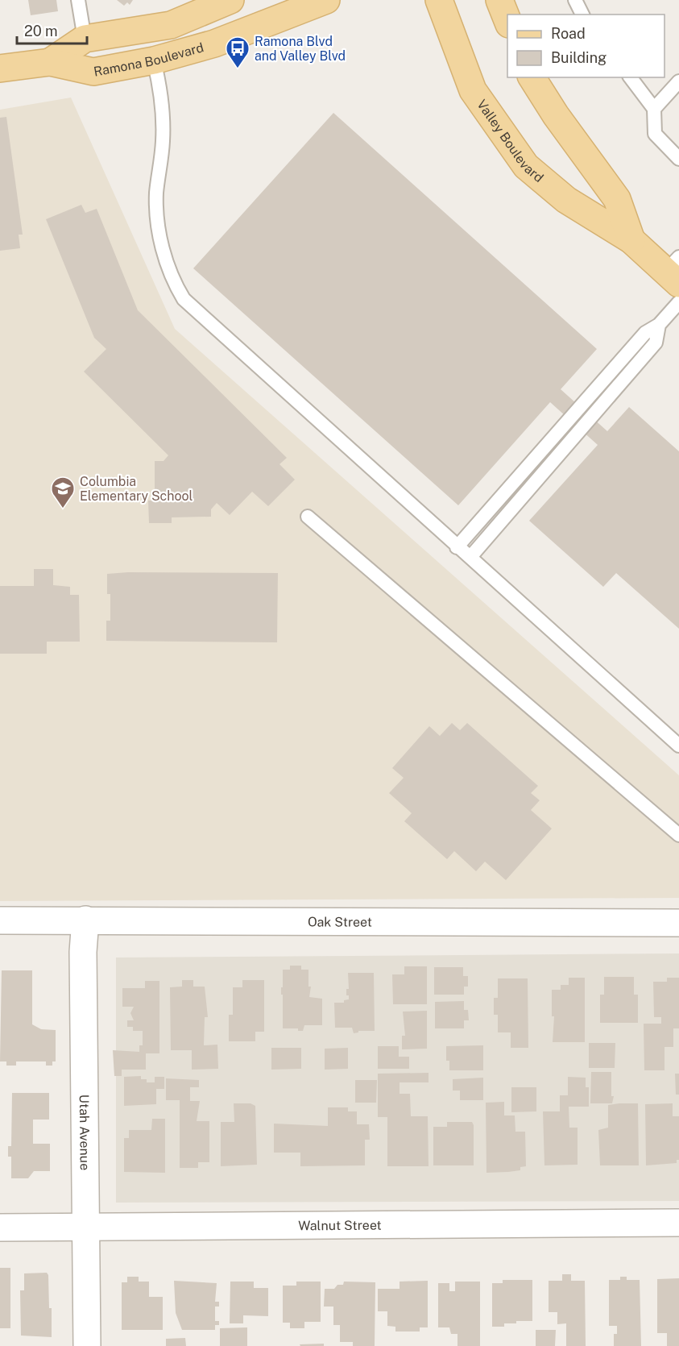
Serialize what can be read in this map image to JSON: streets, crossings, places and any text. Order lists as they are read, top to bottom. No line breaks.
{"streets":{"main road":["Ramona Boulevard","Valley Boulevard"],"street":["Oak Street","Utah Avenue","Walnut Street"]},"crossings":[["Oak Street","Utah Avenue"],["Utah Avenue","Walnut Street"]],"places":{"bus stop":["Ramona Blvd and Valley Blvd"],"school or university":["Columbia Elementary School"]},"legend":["Road","Building"],"scale_bar":"20 m"}
